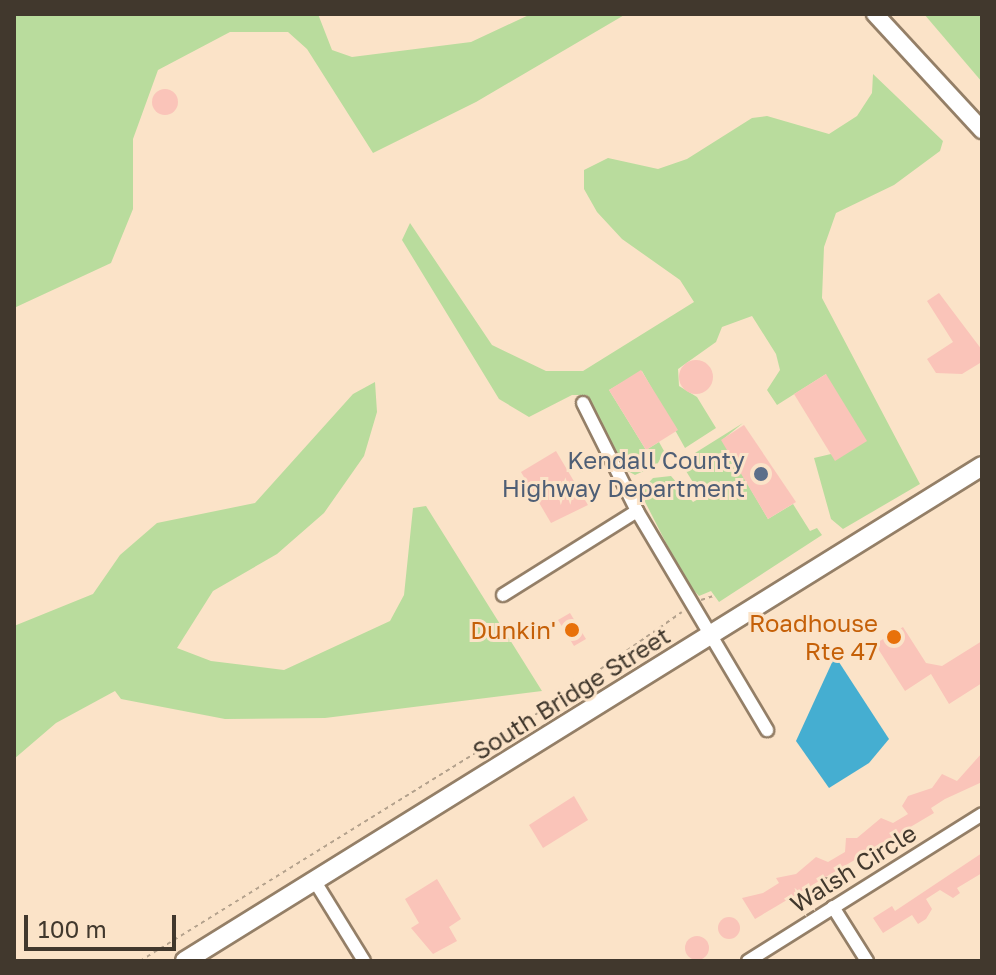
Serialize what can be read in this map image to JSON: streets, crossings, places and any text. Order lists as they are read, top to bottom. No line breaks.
{"streets":{"highway":["South Bridge Street"],"street":["Walsh Circle"]},"places":["Kendall County Highway Department","Dunkin'","Roadhouse Rte 47"],"scale_bar":"100 m"}
